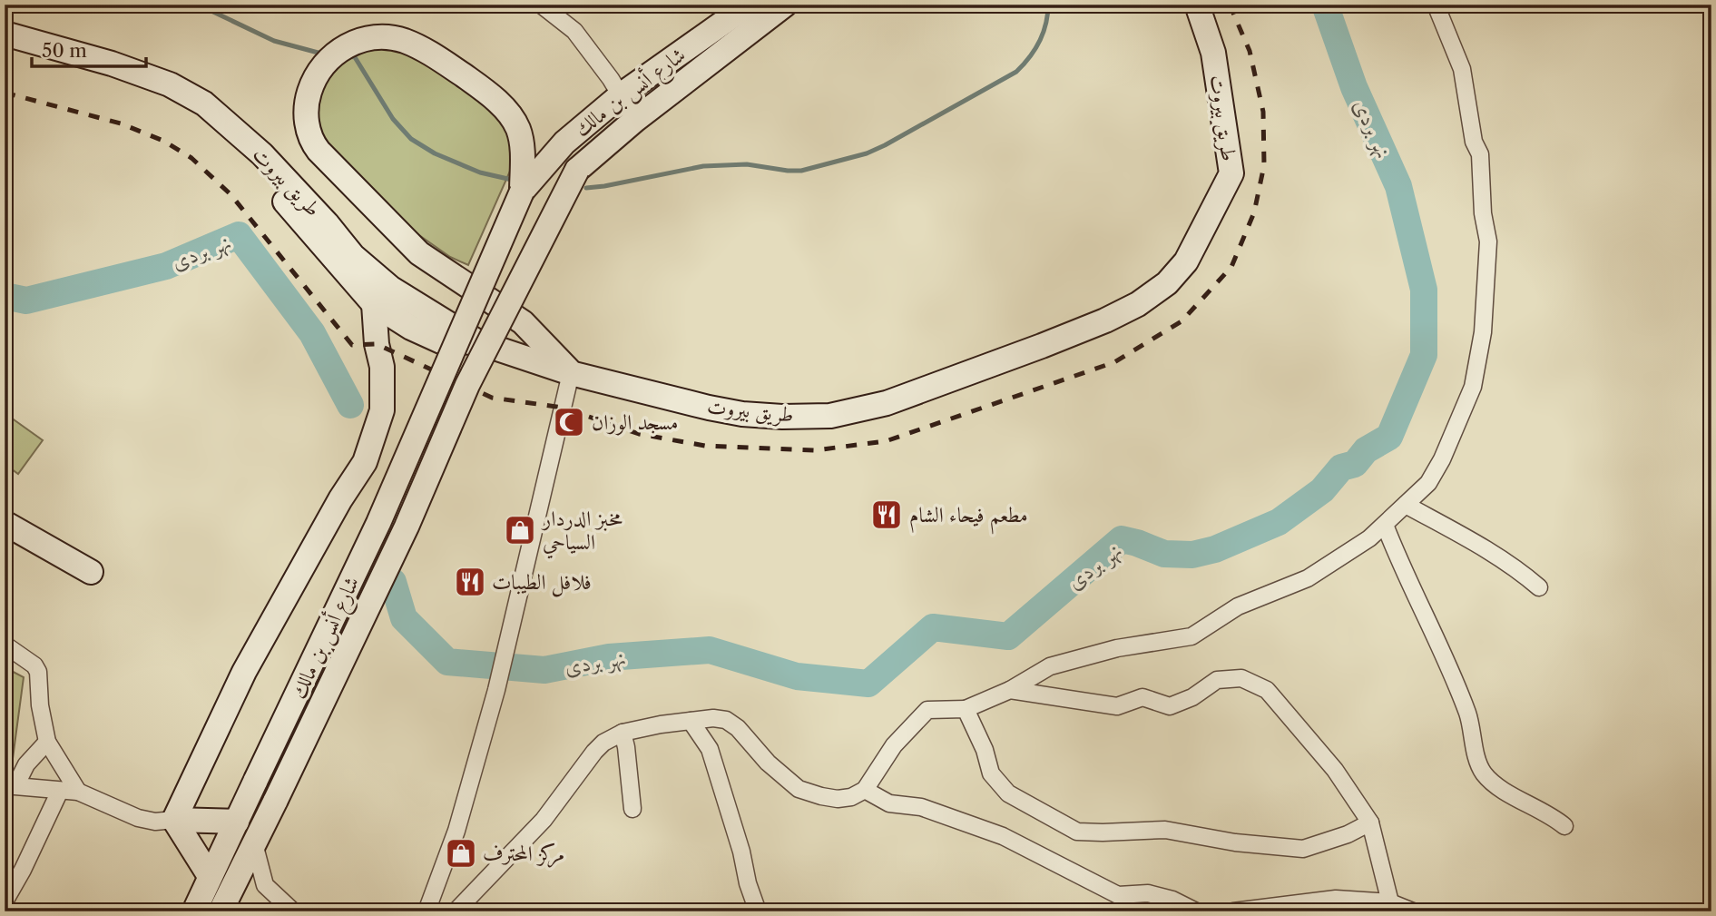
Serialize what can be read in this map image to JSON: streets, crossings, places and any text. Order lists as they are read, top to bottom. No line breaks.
{"streets":{"street":["شارع أنس بن مالك","طريق بيروت"]},"water":["نهر بردى"],"places":{"mosque":["مسجد الوزان"],"restaurant":["مطعم فيحاء الشام","فلافل الطيبات"],"shop":["مخبز الدردار السياحي","مركز المحترف"]},"scale_bar":"50 m"}
